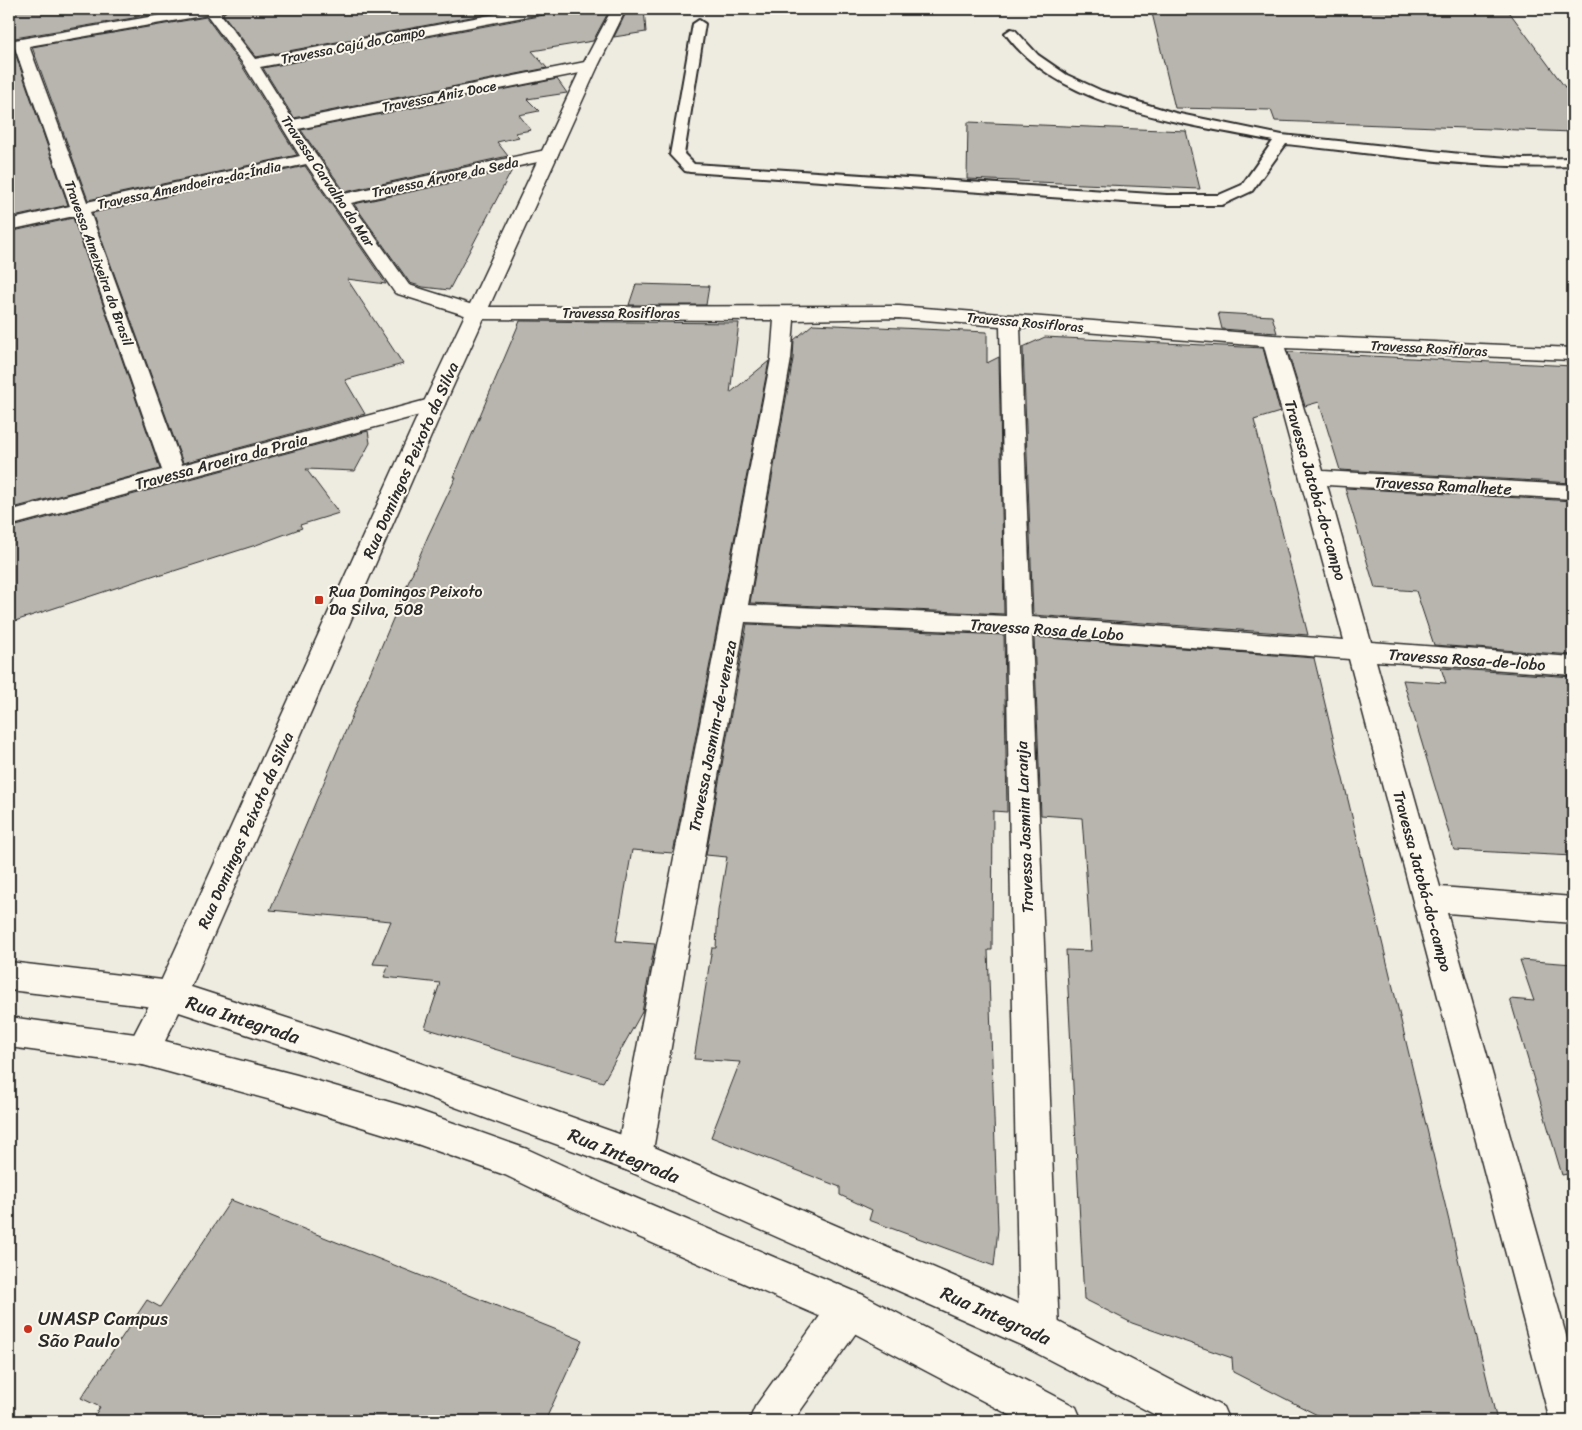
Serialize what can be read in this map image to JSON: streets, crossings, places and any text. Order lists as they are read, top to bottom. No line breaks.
{"streets":{"street":["Travessa Cajú do Campo","Travessa Aniz Doce","Travessa Árvore da Seda","Travessa Carvalho do Mar","Travessa Amendoeira-da-Índia","Travessa Ameixeira do Brasil","Travessa Rosifloras","Rua Domingos Peixoto da Silva","Travessa Aroeira da Praia","Travessa Ramalhete","Travessa Jatobá-do-campo","Travessa Rosa de Lobo","Travessa Rosa-de-lobo","Travessa Jasmim-de-veneza","Travessa Jasmim Laranja","Rua Integrada"]},"crossings":[["Travessa Cajú do Campo","Travessa Carvalho do Mar"],["Travessa Aniz Doce","Travessa Carvalho do Mar"],["Travessa Aniz Doce","Rua Domingos Peixoto da Silva"],["Travessa Árvore da Seda","Travessa Carvalho do Mar"],["Travessa Árvore da Seda","Rua Domingos Peixoto da Silva"],["Travessa Carvalho do Mar","Travessa Amendoeira-da-Índia"],["Travessa Carvalho do Mar","Travessa Rosifloras"],["Travessa Carvalho do Mar","Rua Domingos Peixoto da Silva"],["Travessa Amendoeira-da-Índia","Travessa Ameixeira do Brasil"],["Travessa Ameixeira do Brasil","Travessa Aroeira da Praia"],["Travessa Rosifloras","Rua Domingos Peixoto da Silva"],["Travessa Rosifloras","Travessa Jatobá-do-campo"],["Travessa Rosifloras","Travessa Jasmim-de-veneza"],["Travessa Rosifloras","Travessa Jasmim Laranja"],["Rua Domingos Peixoto da Silva","Travessa Aroeira da Praia"],["Rua Domingos Peixoto da Silva","Rua Integrada"],["Travessa Ramalhete","Travessa Jatobá-do-campo"],["Travessa Jatobá-do-campo","Travessa Rosa de Lobo"],["Travessa Jatobá-do-campo","Travessa Rosa-de-lobo"],["Travessa Rosa de Lobo","Travessa Rosa-de-lobo"],["Travessa Rosa de Lobo","Travessa Jasmim-de-veneza"],["Travessa Rosa de Lobo","Travessa Jasmim Laranja"],["Travessa Jasmim-de-veneza","Rua Integrada"],["Travessa Jasmim Laranja","Rua Integrada"]],"places":{"transit":["Rua Domingos Peixoto Da Silva, 508"],"other":["UNASP Campus São Paulo"]}}
